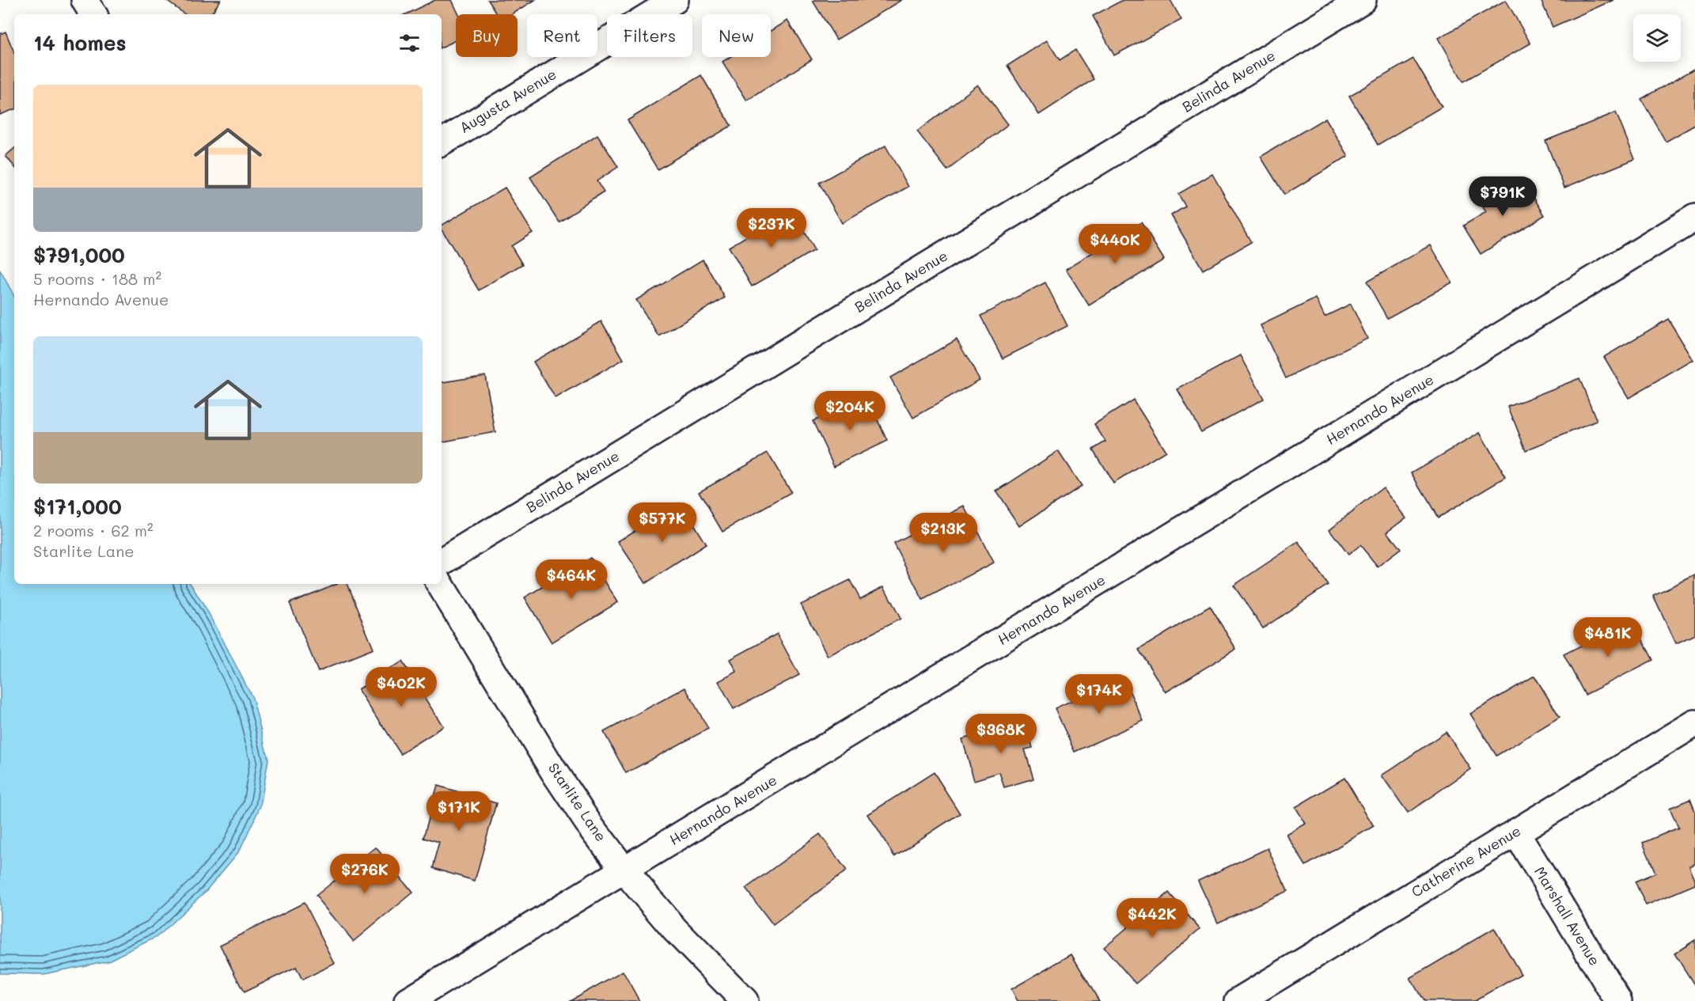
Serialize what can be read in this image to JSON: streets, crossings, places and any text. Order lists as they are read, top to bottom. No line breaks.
{"streets":{"street":["Belinda Avenue","Augusta Avenue","Hernando Avenue","Starlite Lane","Catherine Avenue","Marshall Avenue"]},"crossings":[["Hernando Avenue","Starlite Lane"],["Catherine Avenue","Marshall Avenue"]],"page":{"chip":["Buy","Rent","Filters","New"],"heading":"14 homes","list":[{"name":"$791,000","note":"5 rooms · 188 m² · Hernando Avenue"},{"name":"$171,000","note":"2 rooms · 62 m² · Starlite Lane"}],"price":["$791K","$237K","$440K","$204K","$577K","$213K","$464K","$481K","$402K","$174K","$368K","$171K","$276K","$442K"]}}
